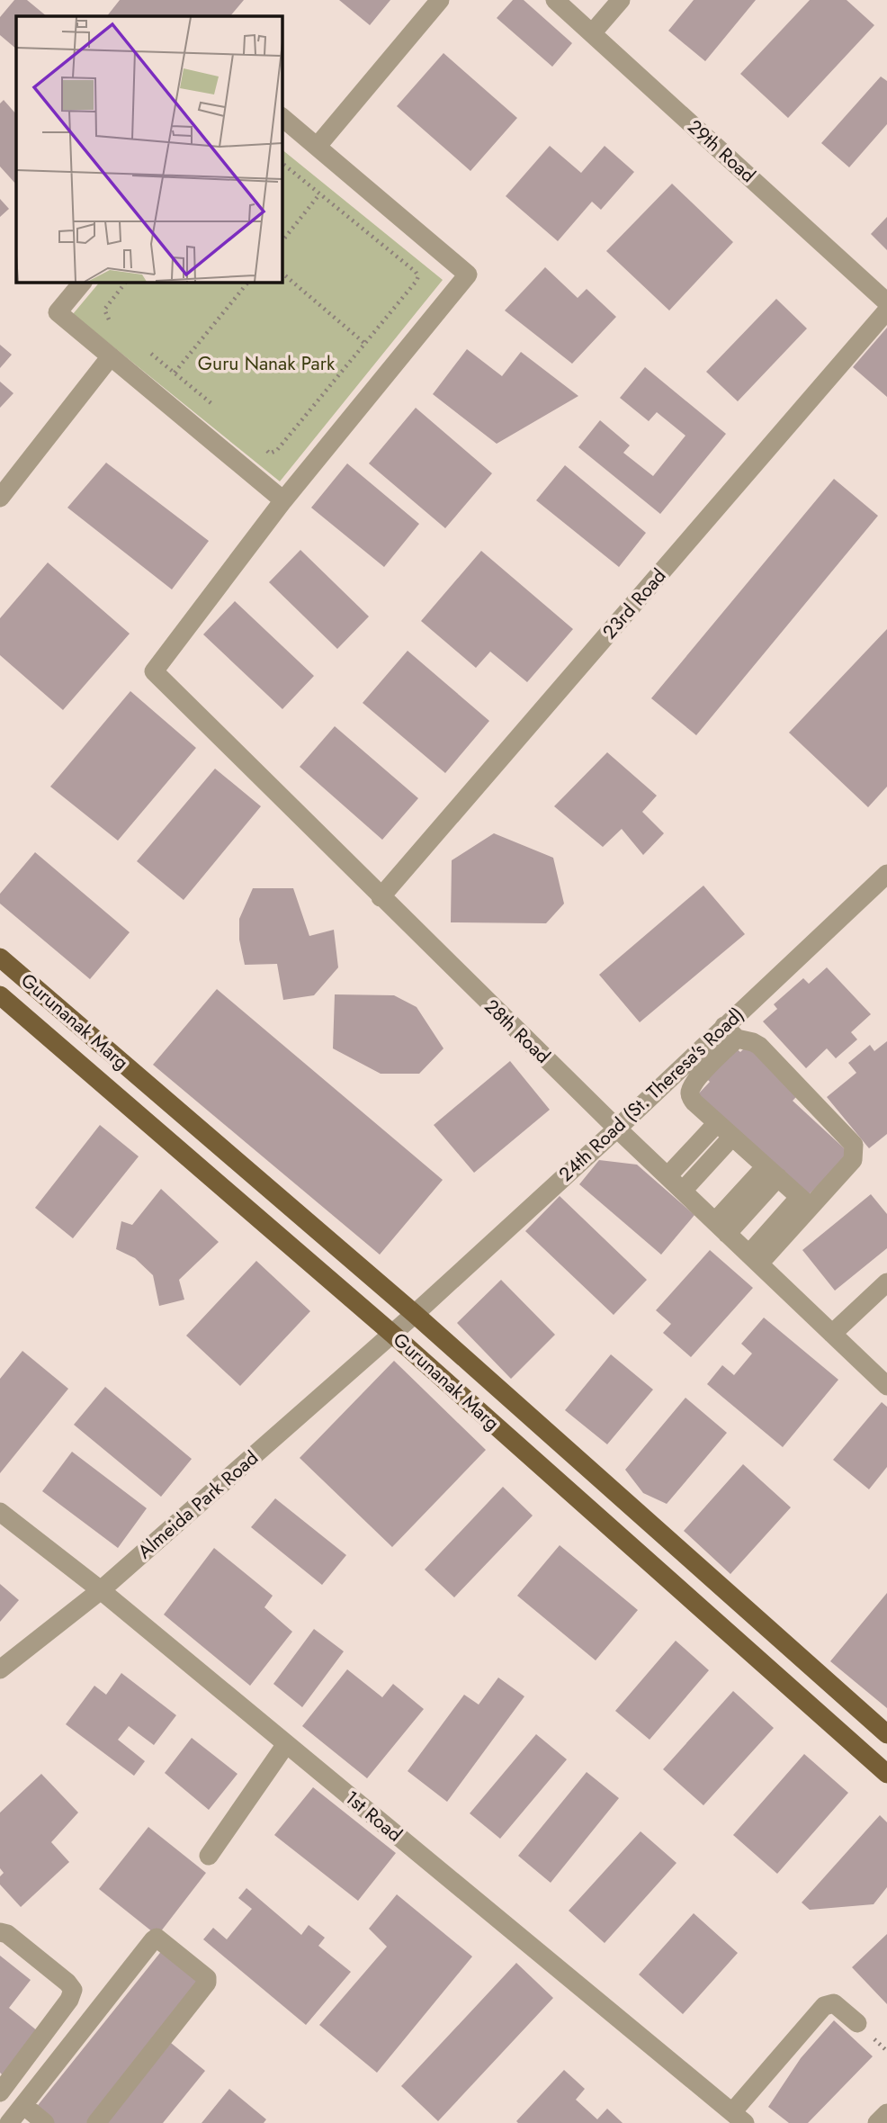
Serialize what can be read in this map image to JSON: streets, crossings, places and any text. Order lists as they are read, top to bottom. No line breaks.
{"streets":{"main road":["Gurunanak Marg"],"street":["29th Road","23rd Road","28th Road","24th Road (St. Theresa's Road)","Almeida Park Road","1st Road"]},"crossings":[["23rd Road","28th Road"],["Gurunanak Marg","24th Road (St. Theresa's Road)"],["Gurunanak Marg","Almeida Park Road"],["28th Road","24th Road (St. Theresa's Road)"],["24th Road (St. Theresa's Road)","Almeida Park Road"],["Almeida Park Road","1st Road"]],"parks":["Guru Nanak Park"]}
